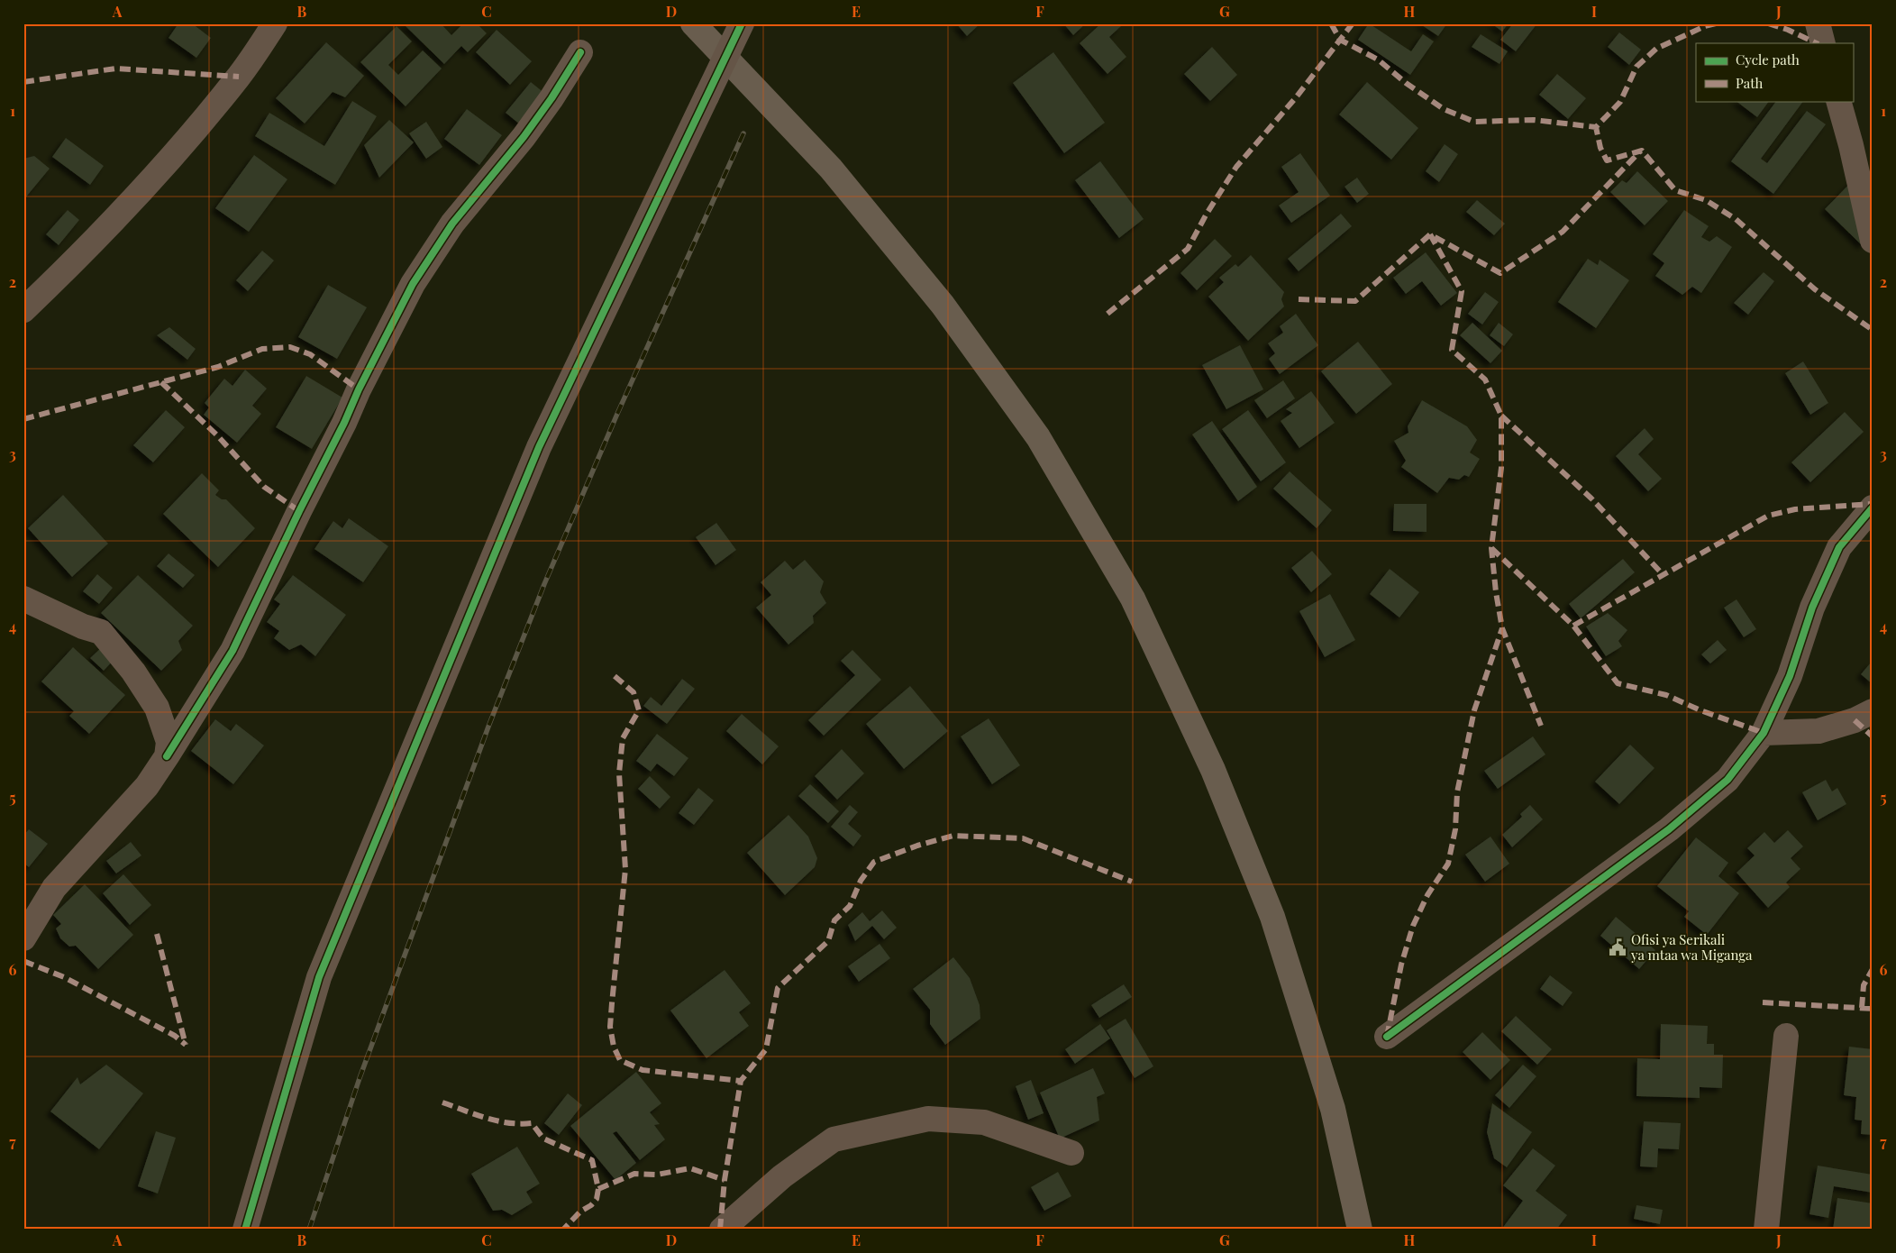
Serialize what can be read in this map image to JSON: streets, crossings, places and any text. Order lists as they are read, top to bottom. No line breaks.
{"places":{"public building":["Ofisi ya Serikali ya mtaa wa Miganga"]},"legend":["Cycle path","Path"],"grid":{"columns":["A","B","C","D","E","F","G","H","I","J"],"rows":["1","2","3","4","5","6","7"]}}
